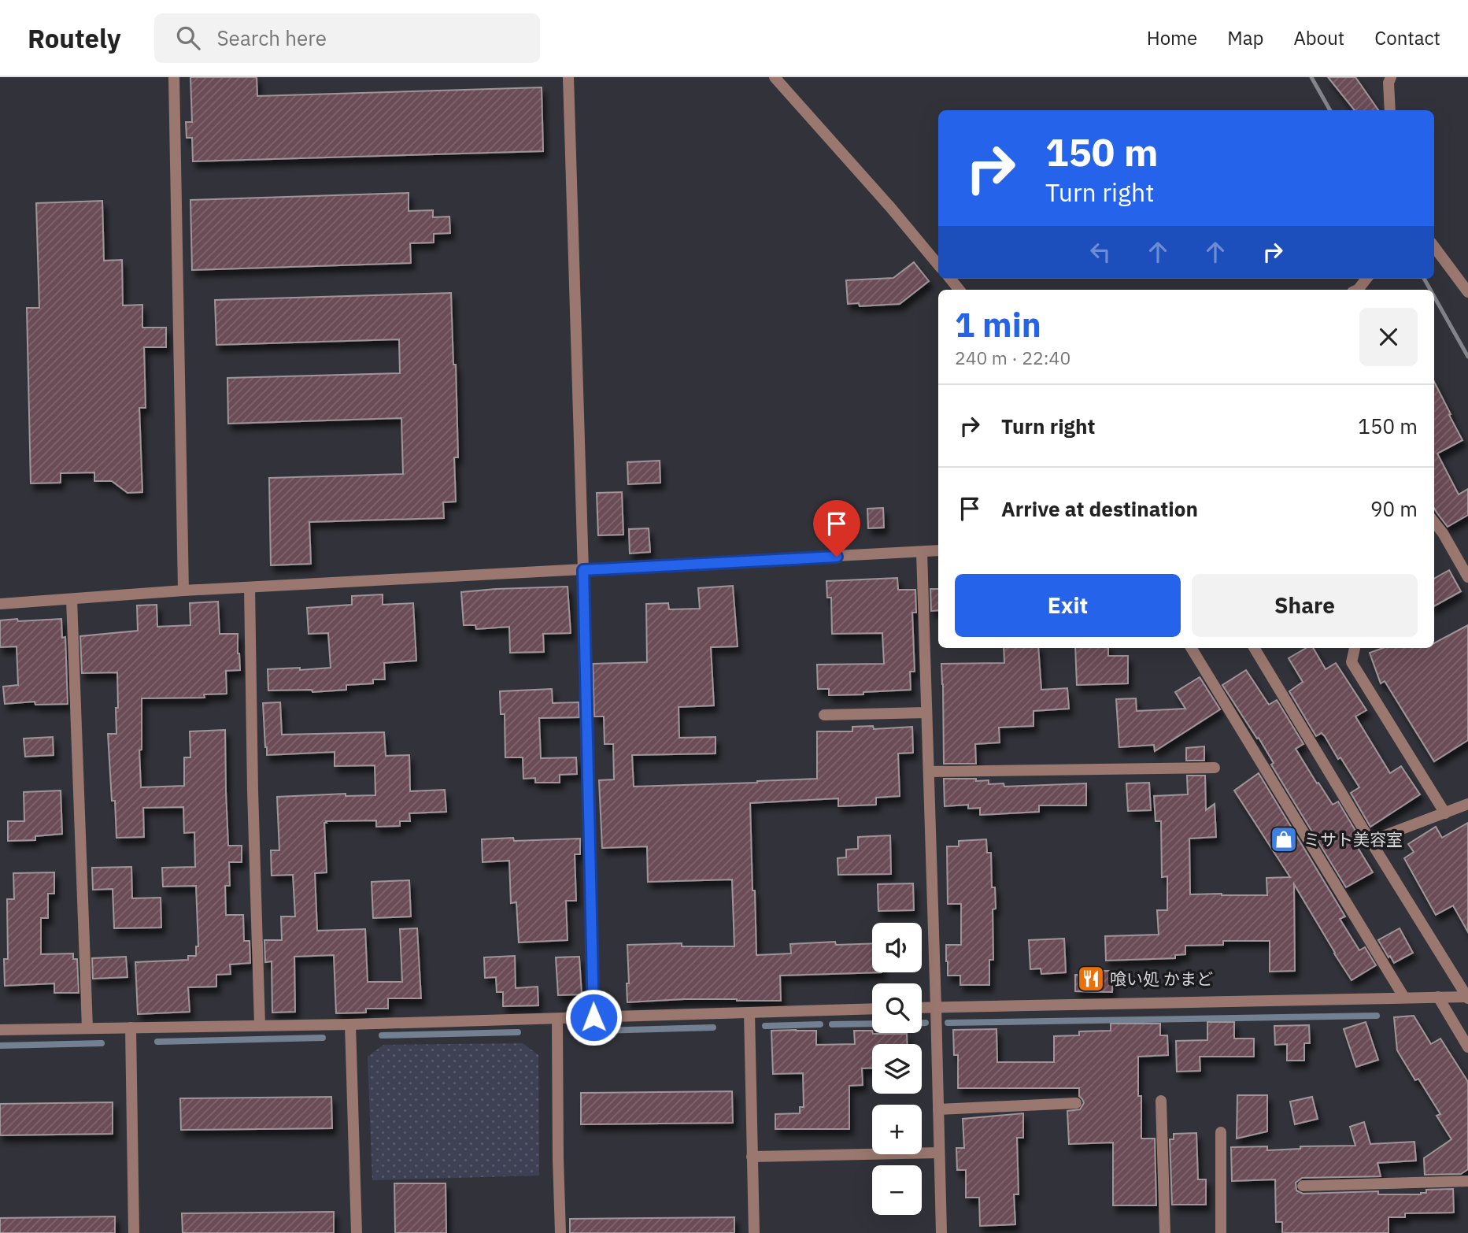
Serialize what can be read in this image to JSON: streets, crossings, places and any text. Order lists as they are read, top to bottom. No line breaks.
{"places":{"shop":["ミサト美容室"],"restaurant":["喰い処 かまど"]},"page":{"header":"Routely","search":"Search here","nav":["Home","Map","About","Contact"],"turn":["150 m","Turn right"],"heading":["1 min","240 m · 22:40"],"list":[{"name":"Turn right","value":"150 m"},{"name":"Arrive at destination","value":"90 m"}],"buttons":["Exit","Share"],"map_buttons":["+","−"]}}
